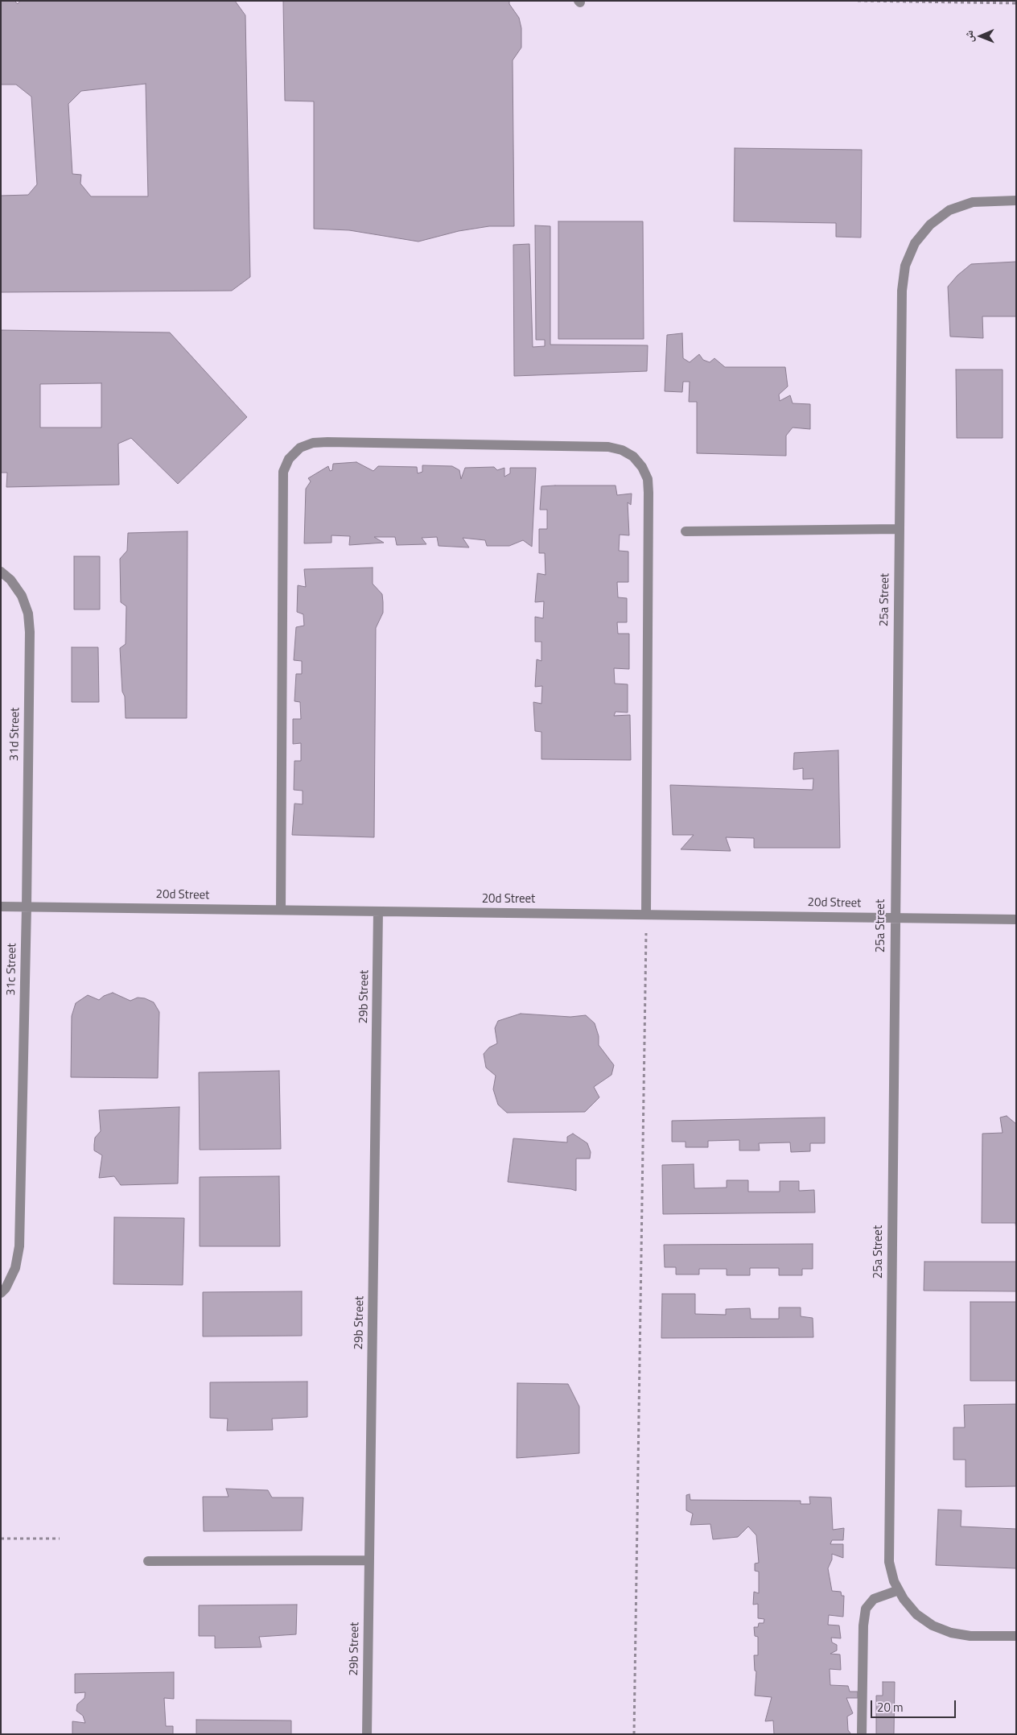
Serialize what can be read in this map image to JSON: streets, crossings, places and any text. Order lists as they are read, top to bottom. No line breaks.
{"streets":{"street":["25a Street","31d Street","20d Street","31c Street","29b Street"]},"crossings":[["25a Street","20d Street"],["31d Street","20d Street"],["31d Street","31c Street"],["20d Street","31c Street"],["20d Street","29b Street"]],"scale_bar":"20 m","north":"left"}
